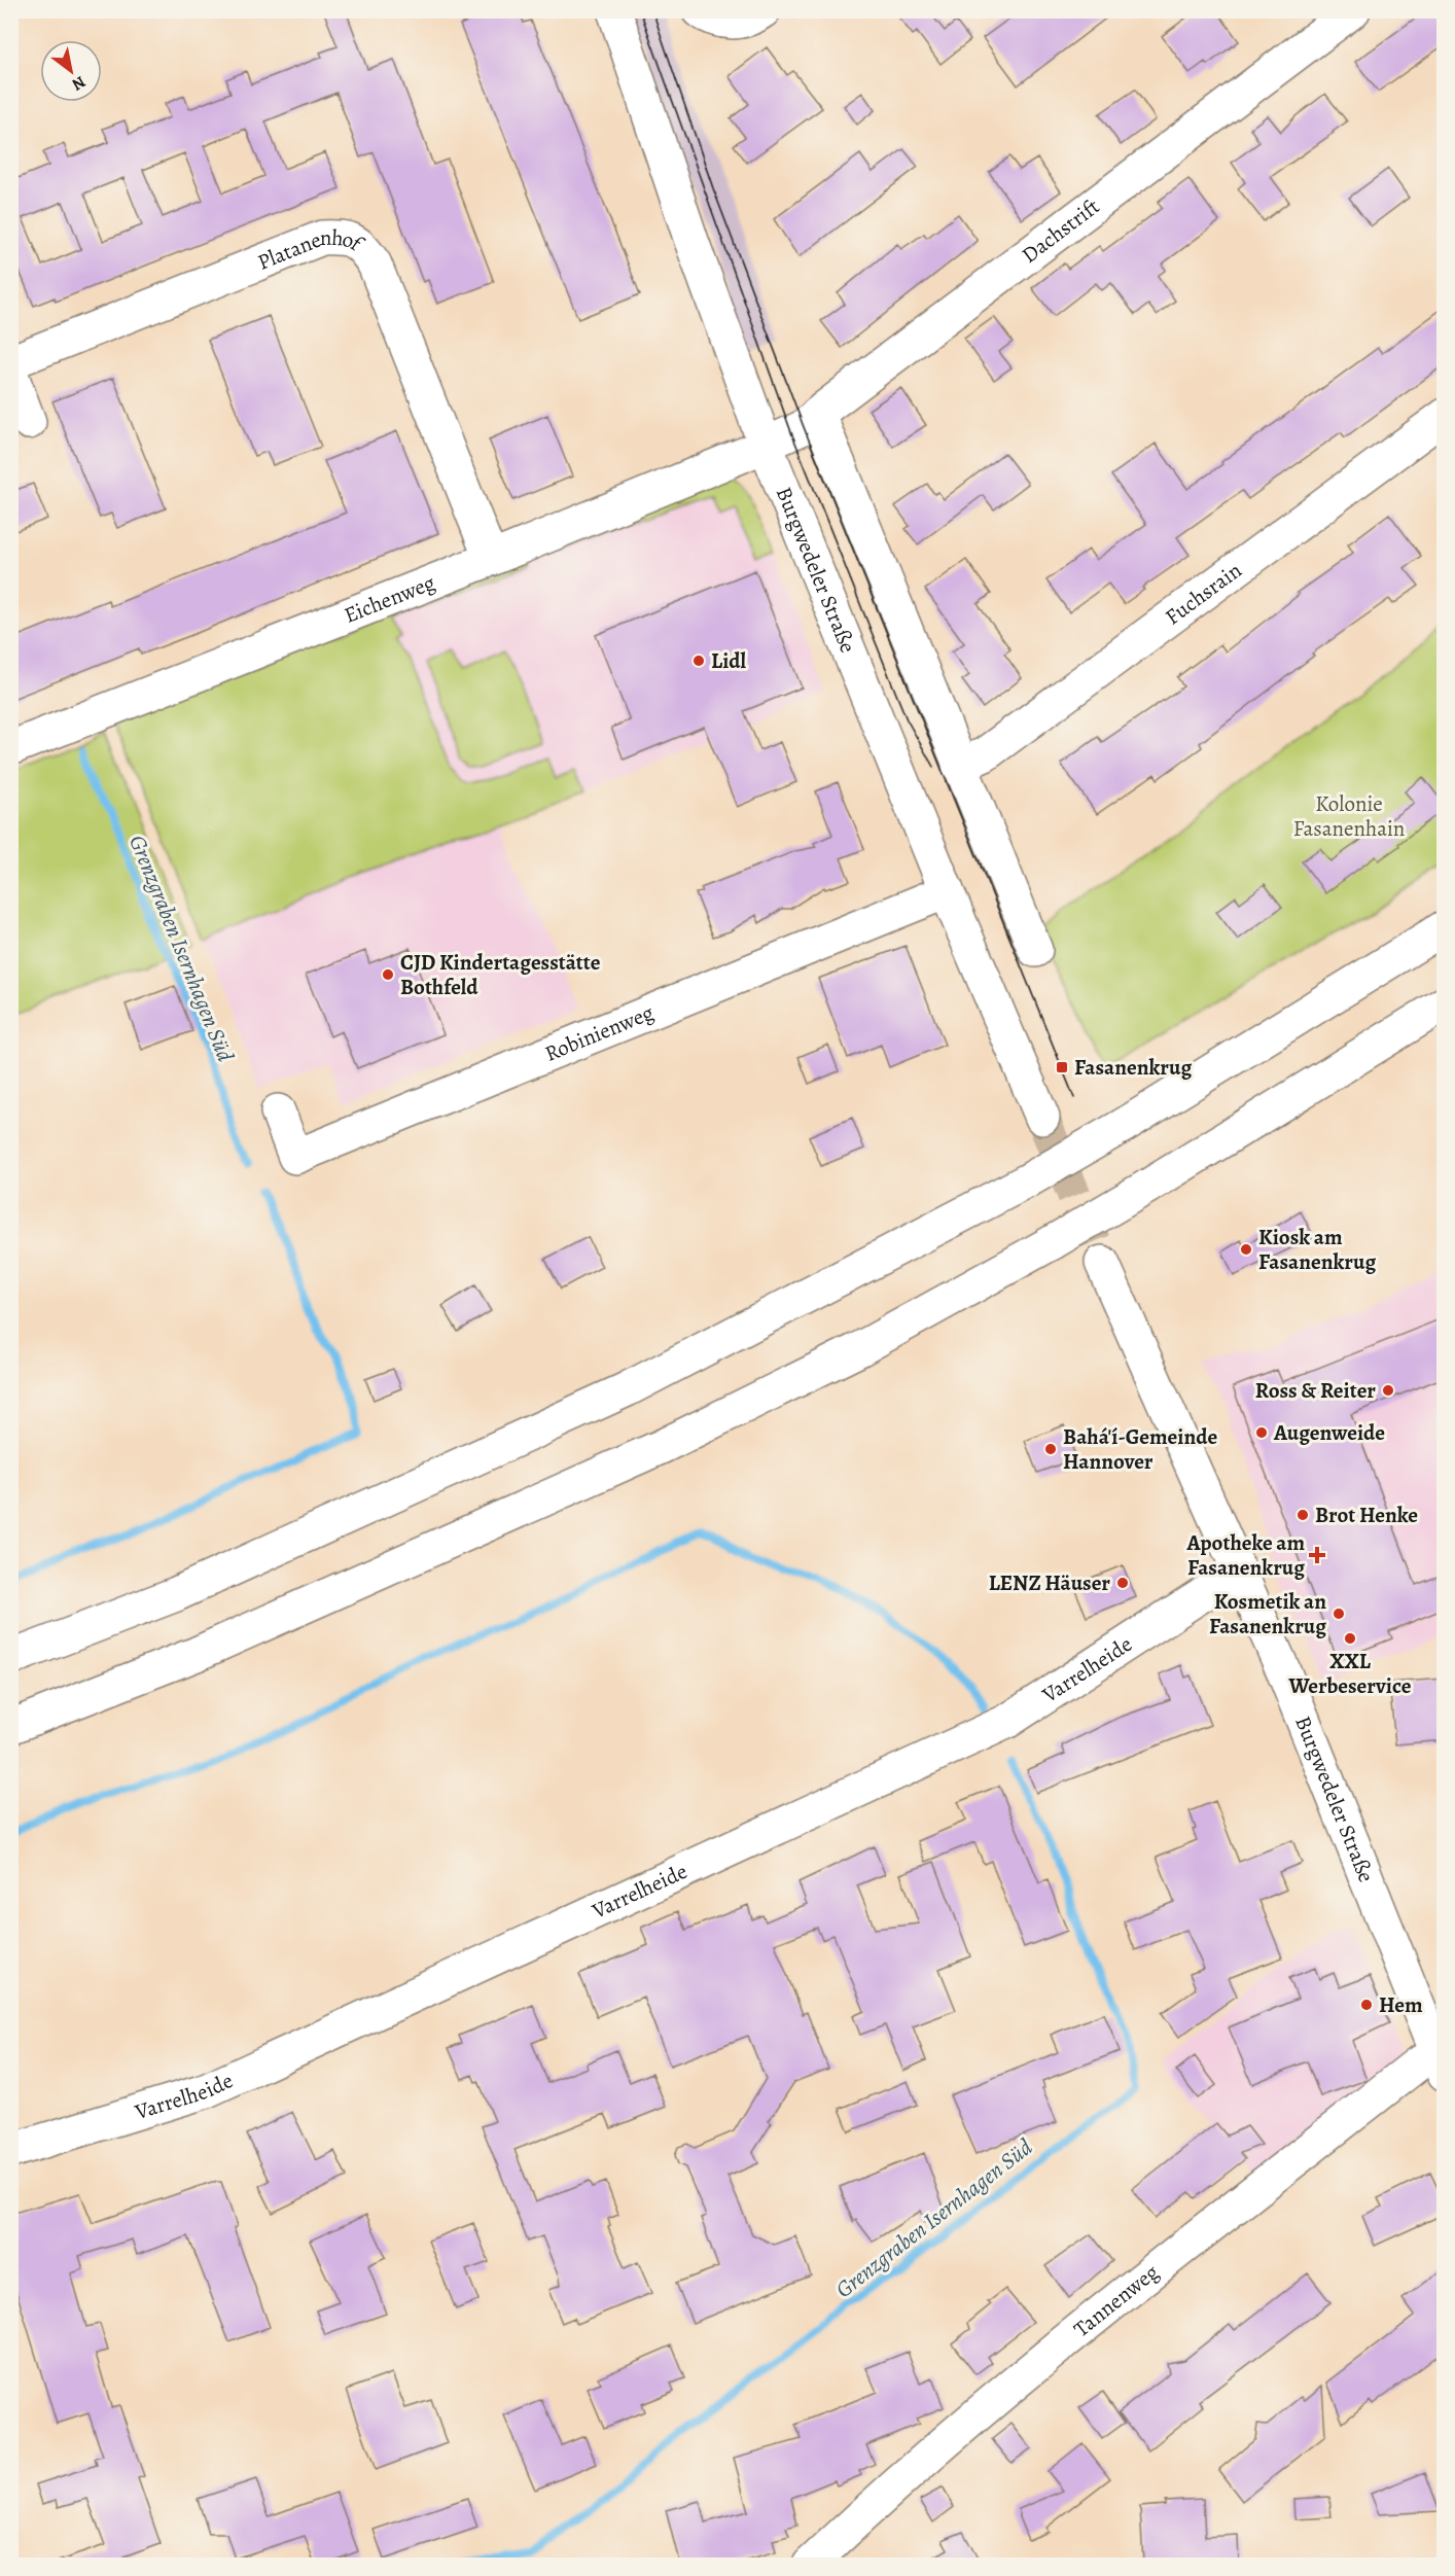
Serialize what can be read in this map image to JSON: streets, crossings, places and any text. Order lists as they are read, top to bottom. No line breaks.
{"streets":{"main road":["Dachstrift","Platanenhof","Burgwedeler Straße","Fuchsrain","Eichenweg","Robinienweg","Varrelheide","Tannenweg"]},"crossings":[["Dachstrift","Burgwedeler Straße"],["Dachstrift","Eichenweg"],["Platanenhof","Eichenweg"],["Burgwedeler Straße","Eichenweg"],["Burgwedeler Straße","Robinienweg"],["Burgwedeler Straße","Varrelheide"],["Burgwedeler Straße","Tannenweg"]],"water":["Grenzgraben Isernhagen Süd"],"parks":["Kolonie Fasanenhain"],"places":{"other":["Lidl","CJD Kindertagesstätte Bothfeld","Kiosk am Fasanenkrug","Ross & Reiter","Augenweide","Bahá'í-Gemeinde Hannover","Brot Henke","LENZ Häuser","Kosmetik an Fasanenkrug","XXL Werbeservice","Hem"],"transit":["Fasanenkrug"],"health":["Apotheke am Fasanenkrug"]},"north":"bottom right"}
